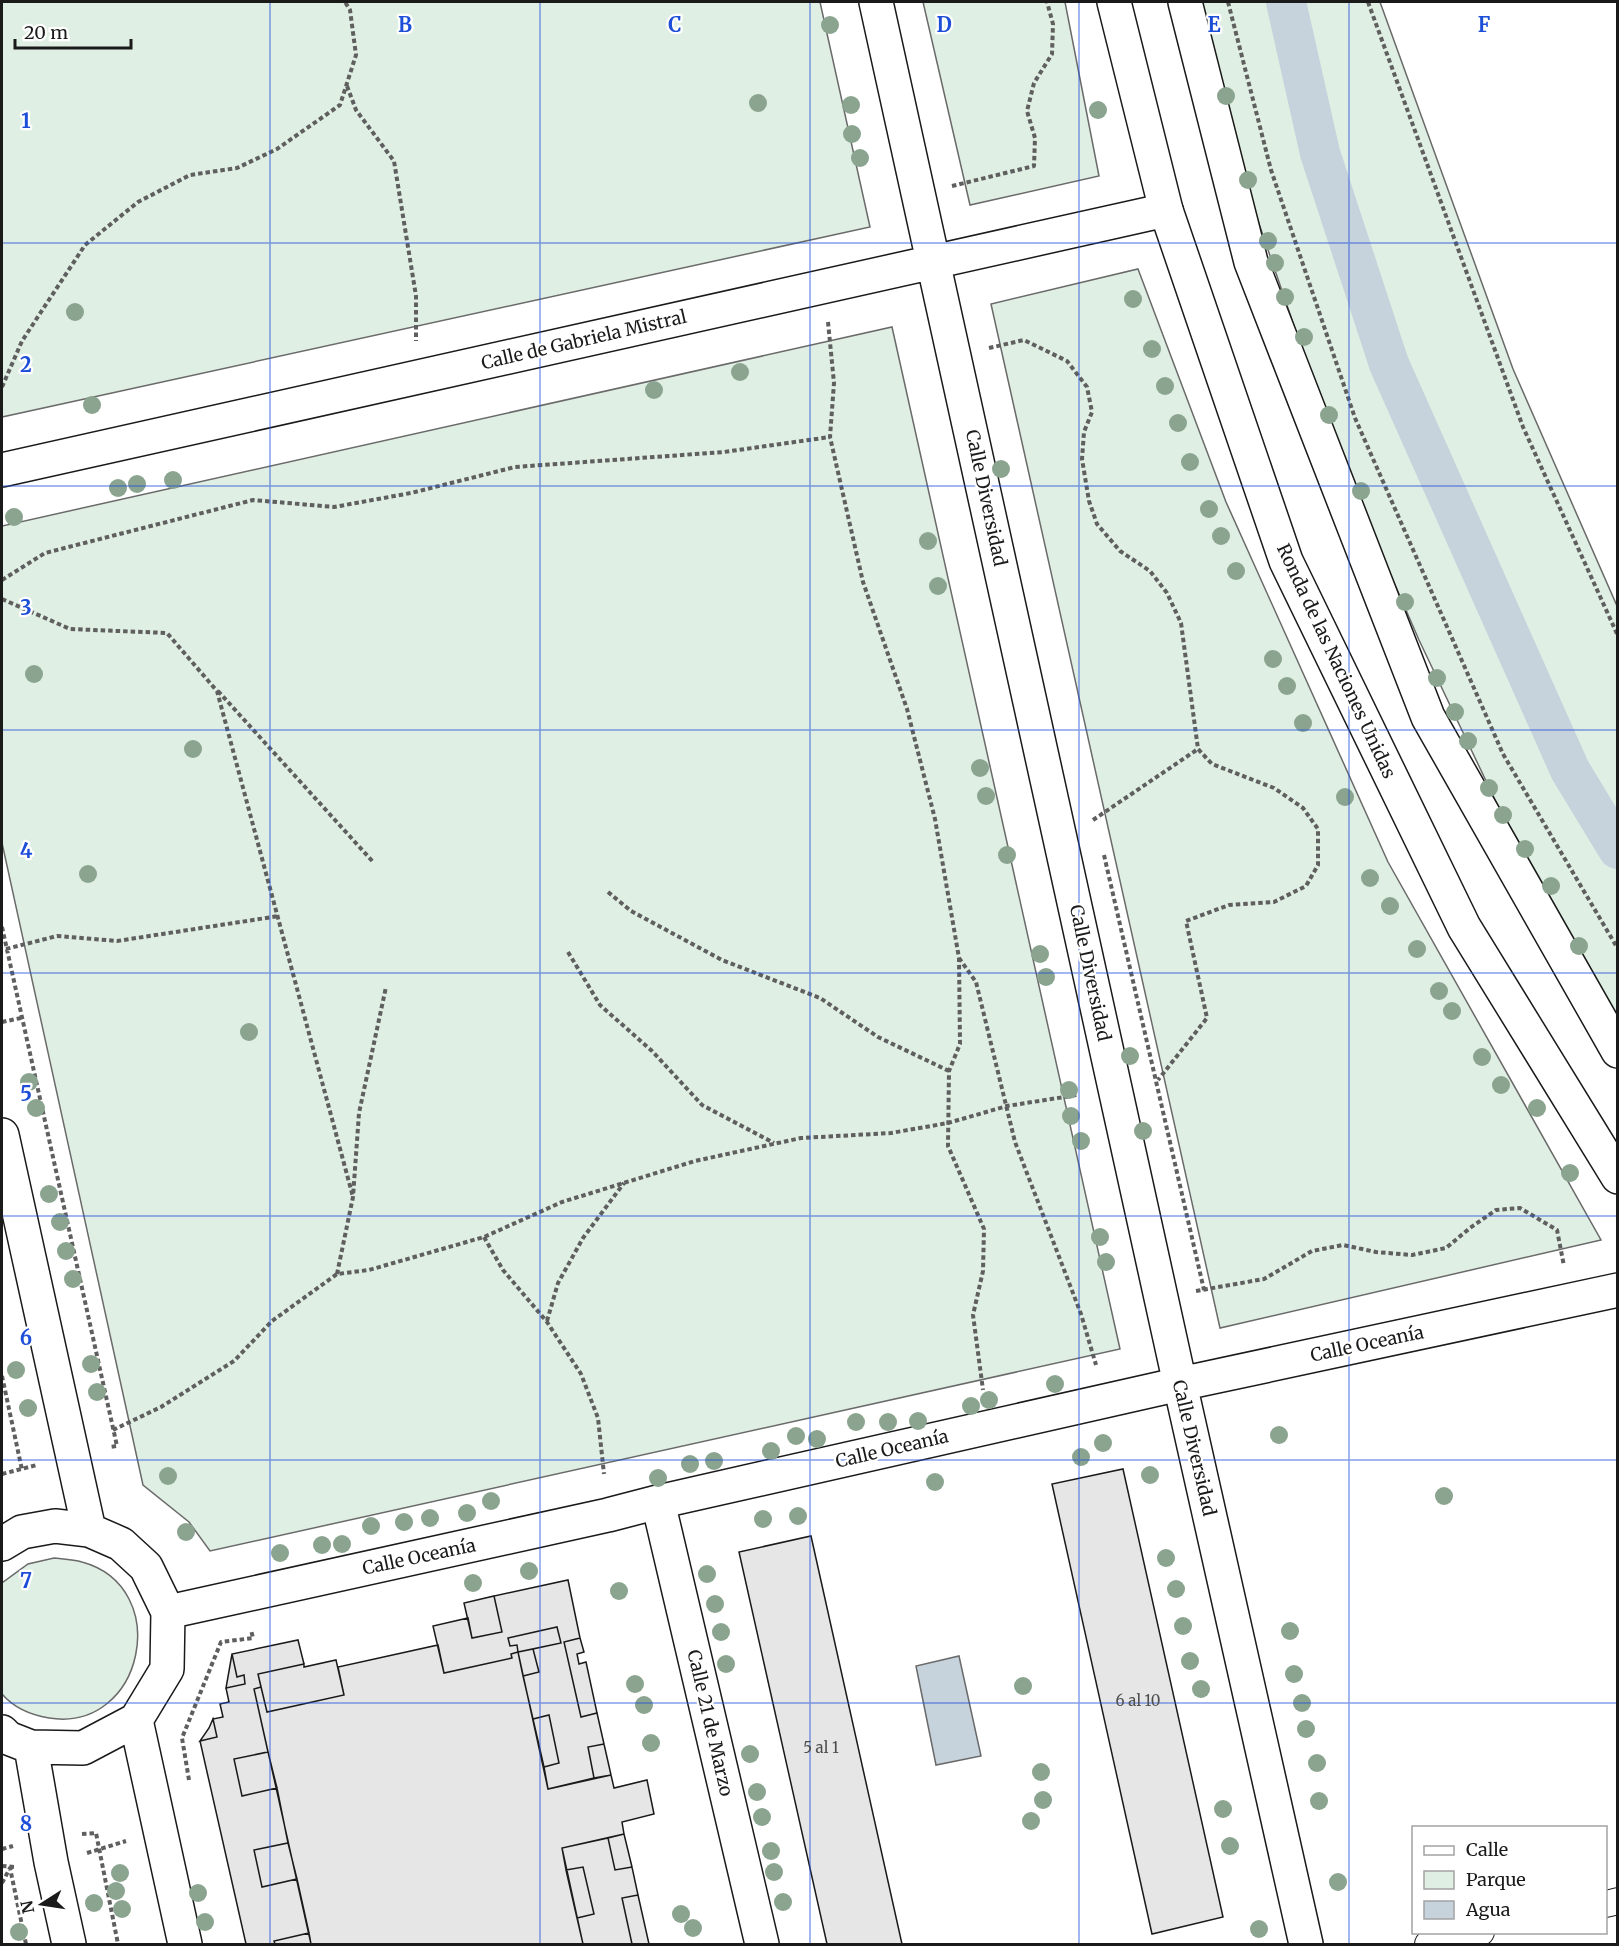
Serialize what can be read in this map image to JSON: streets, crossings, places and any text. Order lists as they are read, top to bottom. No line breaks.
{"streets":{"street":["Calle de Gabriela Mistral","Calle Diversidad","Ronda de las Naciones Unidas","Calle Oceanía","Calle 21 de Marzo"]},"crossings":[["Calle de Gabriela Mistral","Calle Diversidad"],["Calle de Gabriela Mistral","Ronda de las Naciones Unidas"],["Calle Diversidad","Calle Oceanía"],["Calle Oceanía","Calle 21 de Marzo"]],"house_numbers":["6 al 10","5 al 1"],"legend":["Calle","Parque","Agua"],"scale_bar":"20 m","north":"left","grid":{"columns":["B","C","D","E","F"],"rows":["1","2","3","4","5","6","7","8"]}}
